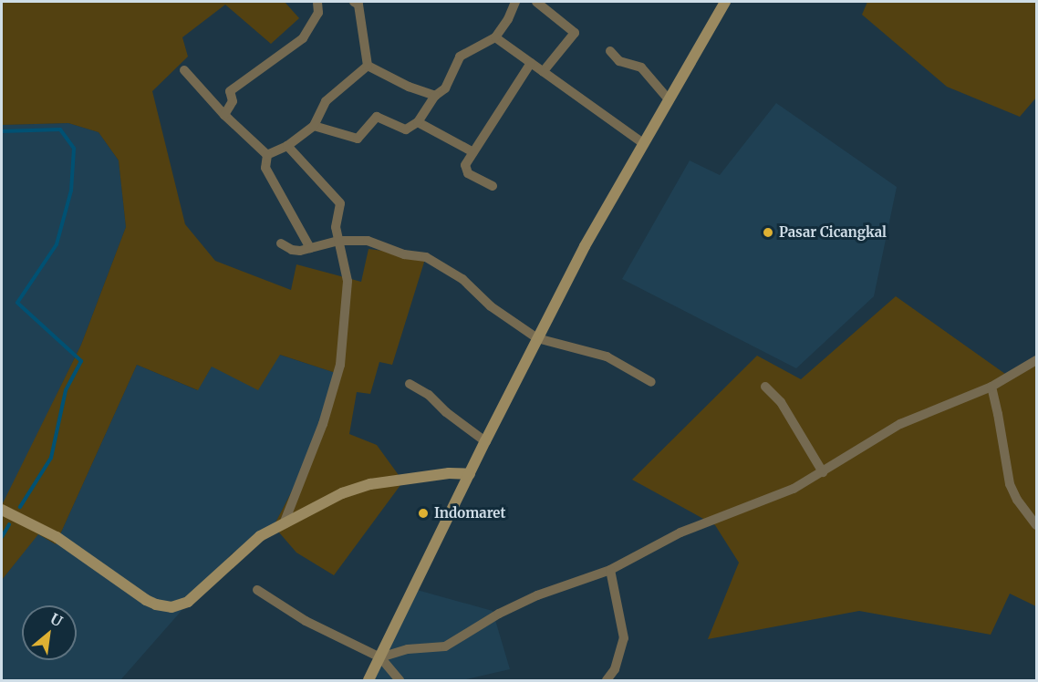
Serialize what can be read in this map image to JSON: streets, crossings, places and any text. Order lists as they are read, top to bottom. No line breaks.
{"places":["Pasar Cicangkal","Indomaret"],"north":"top right"}
